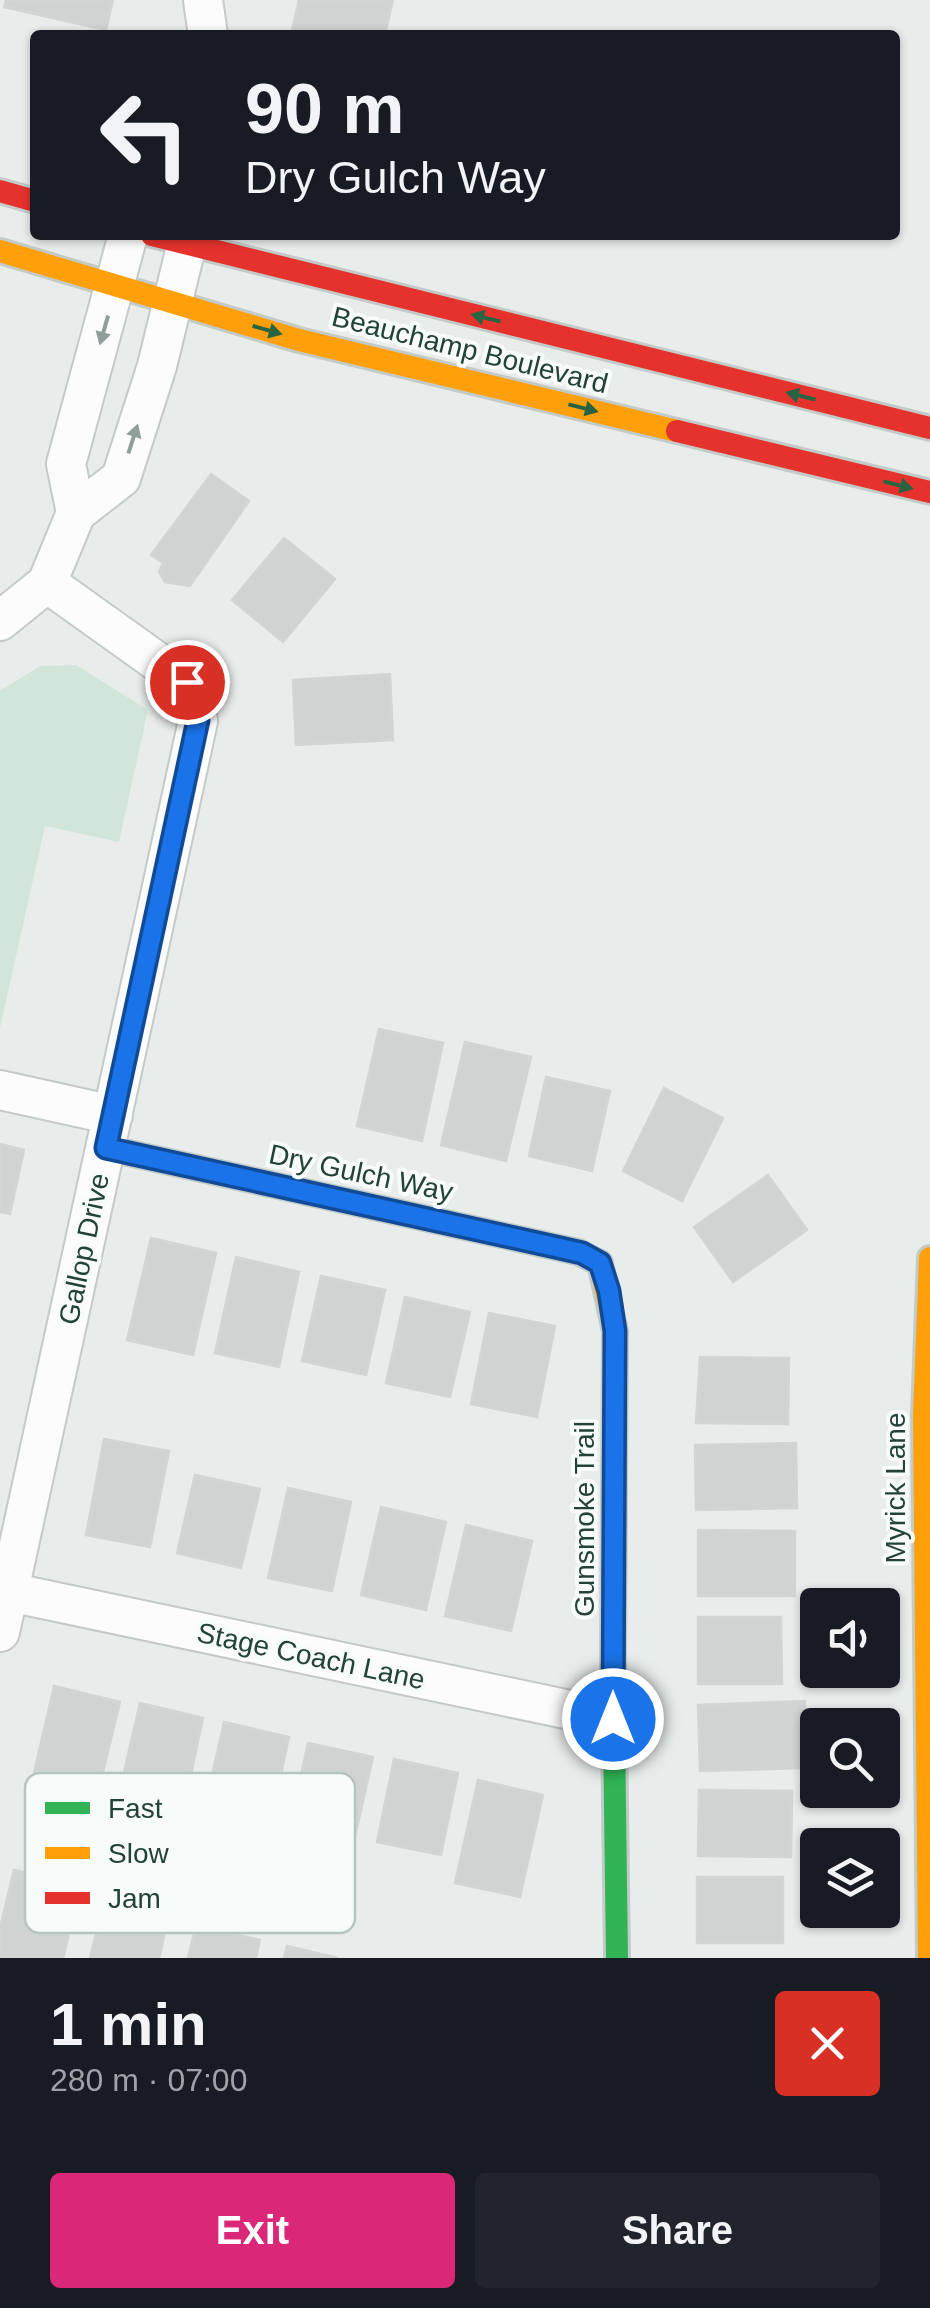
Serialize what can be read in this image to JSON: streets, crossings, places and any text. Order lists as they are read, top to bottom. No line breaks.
{"streets":{"street":["Beauchamp Boulevard","Dry Gulch Way","Gallop Drive","Myrick Lane","Gunsmoke Trail","Stage Coach Lane"]},"crossings":[["Dry Gulch Way","Gallop Drive"],["Dry Gulch Way","Gunsmoke Trail"],["Gallop Drive","Stage Coach Lane"],["Gunsmoke Trail","Stage Coach Lane"]],"legend":["Fast","Slow","Jam"],"page":{"turn":["90 m","Dry Gulch Way"],"heading":["1 min","280 m · 07:00"],"buttons":["Exit","Share"]}}
